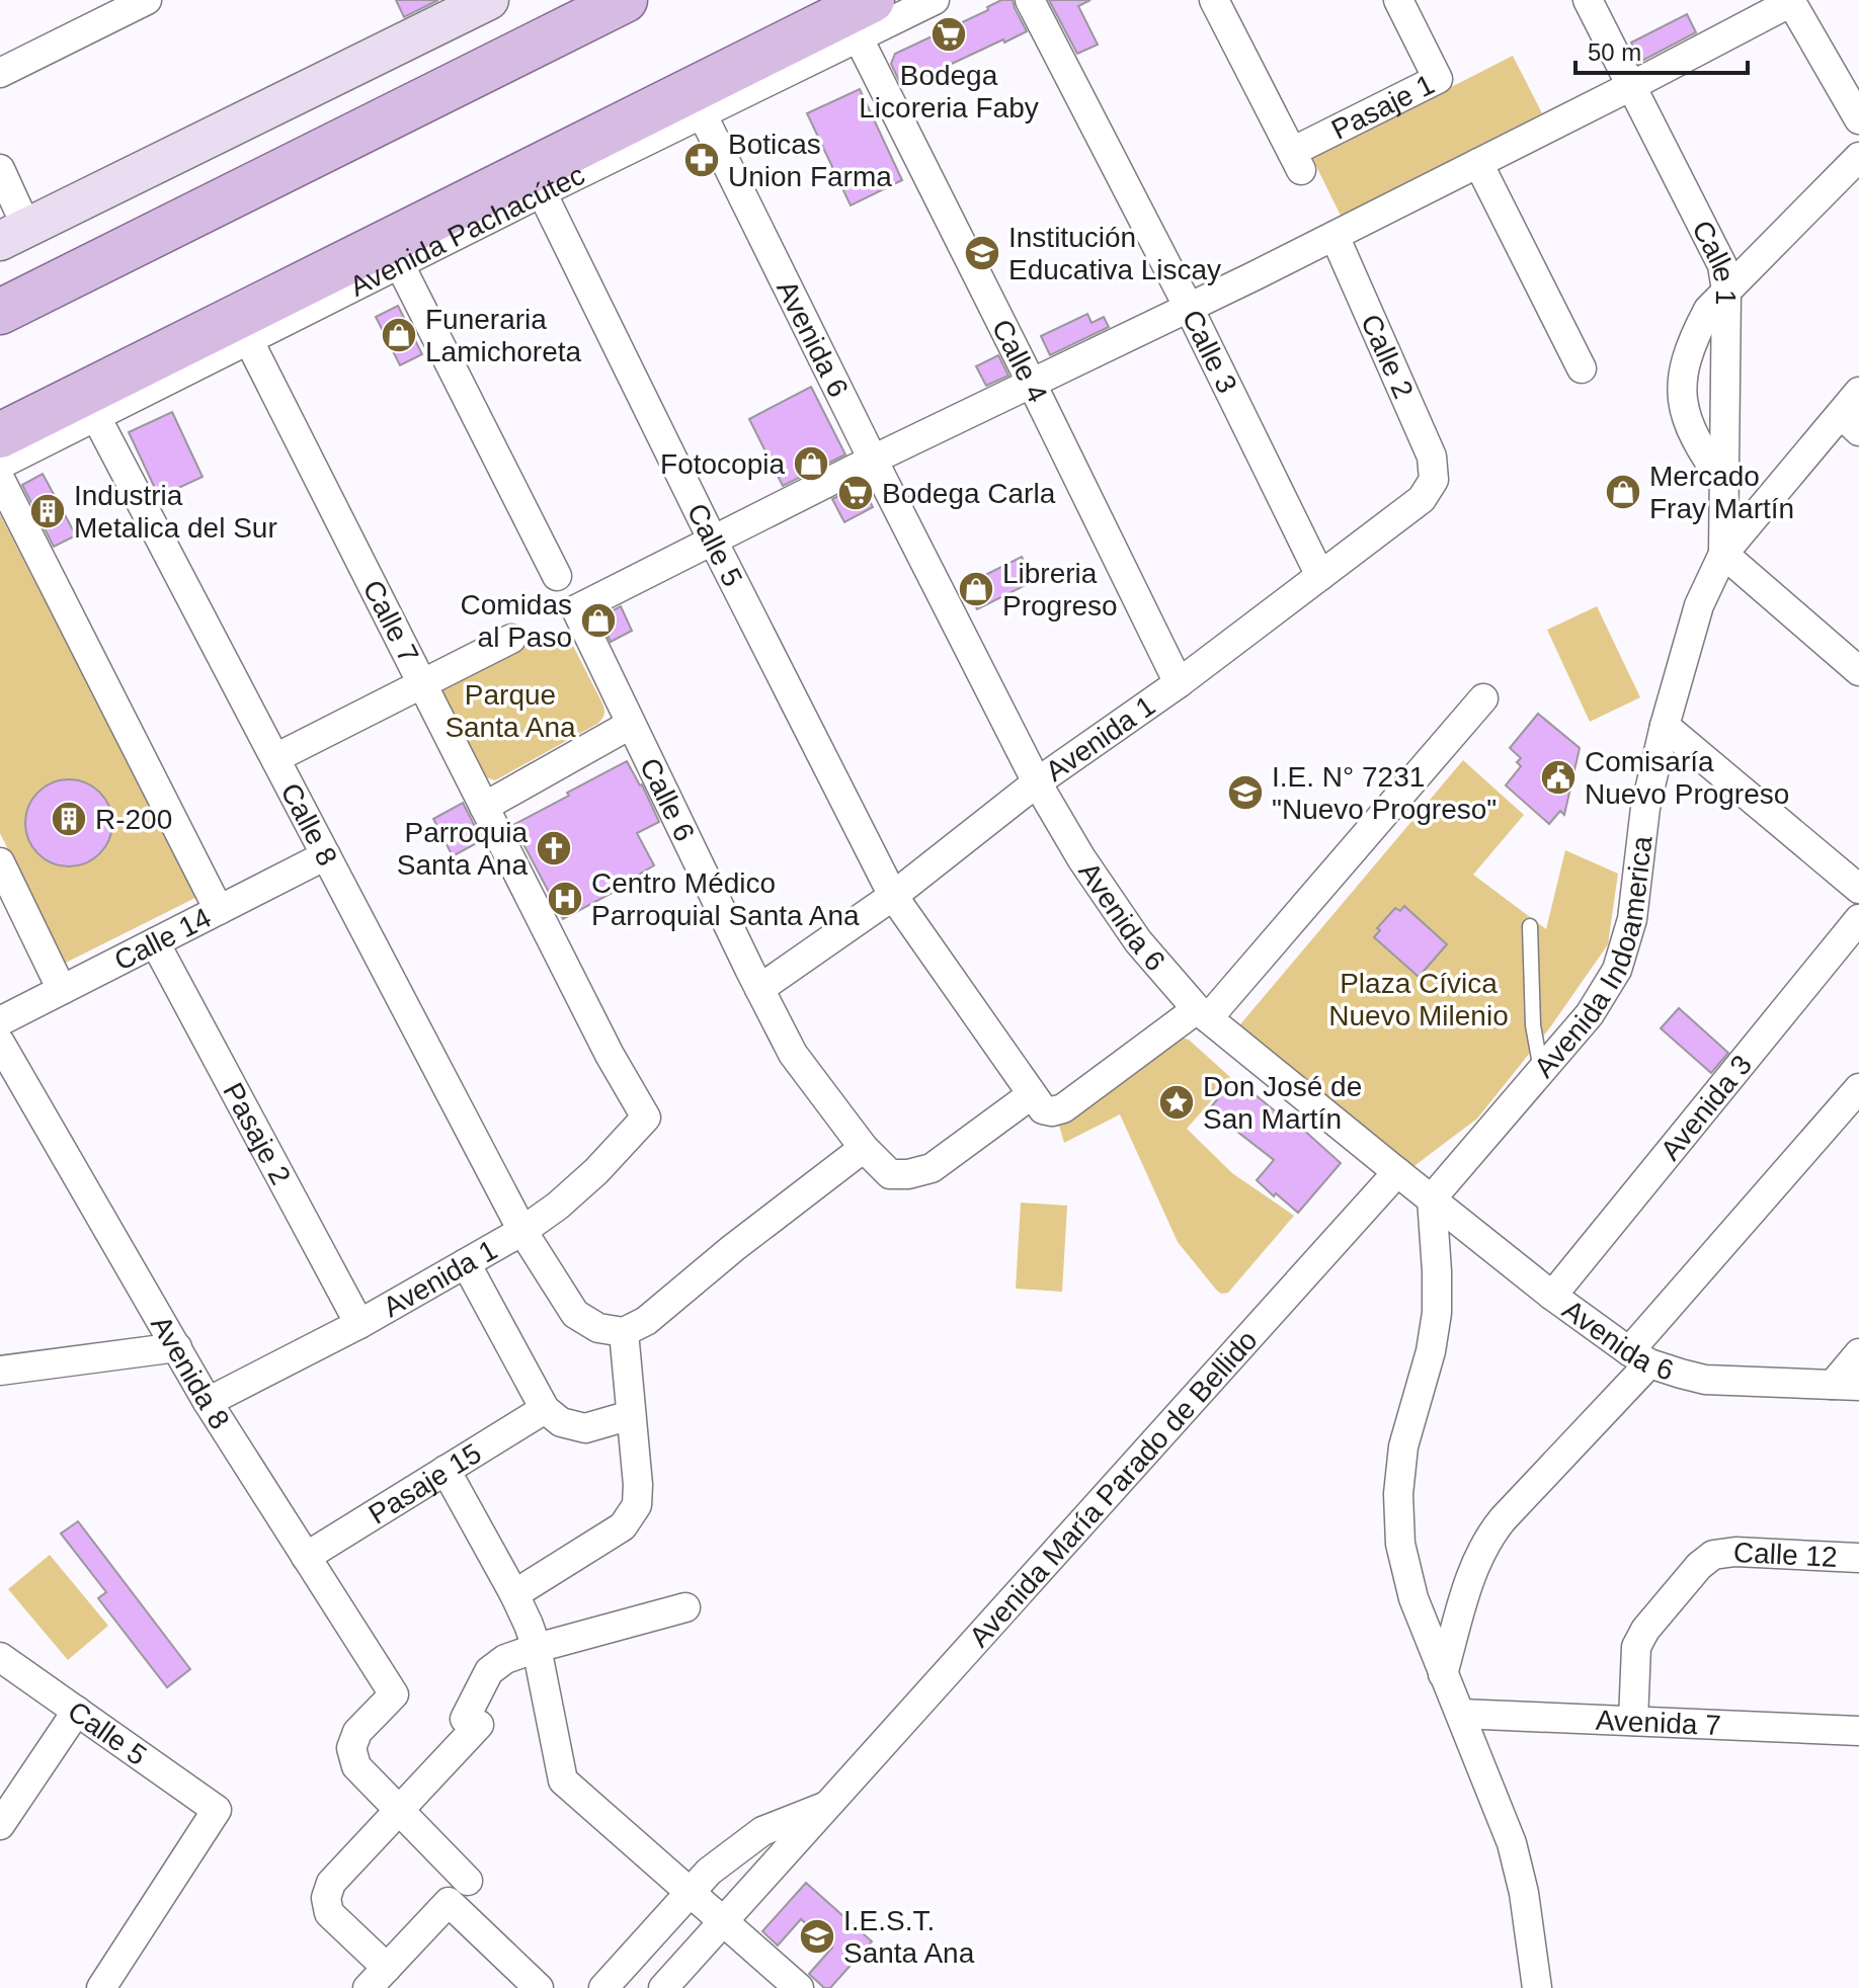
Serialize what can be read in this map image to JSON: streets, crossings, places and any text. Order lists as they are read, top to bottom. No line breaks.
{"streets":{"main road":["Avenida Pachacútec"],"street":["Pasaje 1","Calle 1","Avenida 6","Calle 3","Calle 2","Calle 4","Calle 5","Calle 7","Avenida 1","Calle 6","Calle 8","Calle 14","Avenida Indoamerica","Avenida 3","Pasaje 2","Avenida 8","Pasaje 15","Avenida María Parado de Bellido","Calle 12","Avenida 7"]},"crossings":[["Avenida Pachacútec","Avenida 6"],["Avenida Pachacútec","Calle 4"],["Avenida Pachacútec","Calle 5"],["Avenida Pachacútec","Calle 7"],["Avenida Pachacútec","Calle 8"],["Calle 1","Avenida Indoamerica"],["Avenida 6","Avenida 1"],["Avenida 6","Avenida Indoamerica"],["Avenida 6","Avenida 3"],["Avenida 6","Avenida María Parado de Bellido"],["Calle 3","Avenida 1"],["Calle 2","Avenida 1"],["Calle 4","Avenida 1"],["Calle 5","Avenida 1"],["Calle 5","Calle 6"],["Calle 7","Avenida 1"],["Avenida 1","Calle 6"],["Avenida 1","Calle 8"],["Avenida 1","Pasaje 2"],["Avenida 1","Avenida 8"],["Calle 8","Calle 14"],["Calle 14","Pasaje 2"],["Avenida 8","Pasaje 15"],["Calle 12","Avenida 7"]],"parks":["Parque Santa Ana","Plaza Cívica Nuevo Milenio"],"places":{"supermarket":["Bodega Licoreria Faby","Bodega Carla"],"pharmacy":["Boticas Union Farma"],"school or university":["Institución Educativa Liscay","I.E. N° 7231 \"Nuevo Progreso\"","I.E.S.T. Santa Ana"],"shop":["Funeraria Lamichoreta","Fotocopia","Mercado Fray Martín","Libreria Progreso","Comidas al Paso"],"building":["Industria Metalica del Sur","R-200"],"public building":["Comisaría Nuevo Progreso"],"church":["Parroquia Santa Ana"],"hospital":["Centro Médico Parroquial Santa Ana"],"place":["Don José de San Martín"]},"scale_bar":"50 m"}
